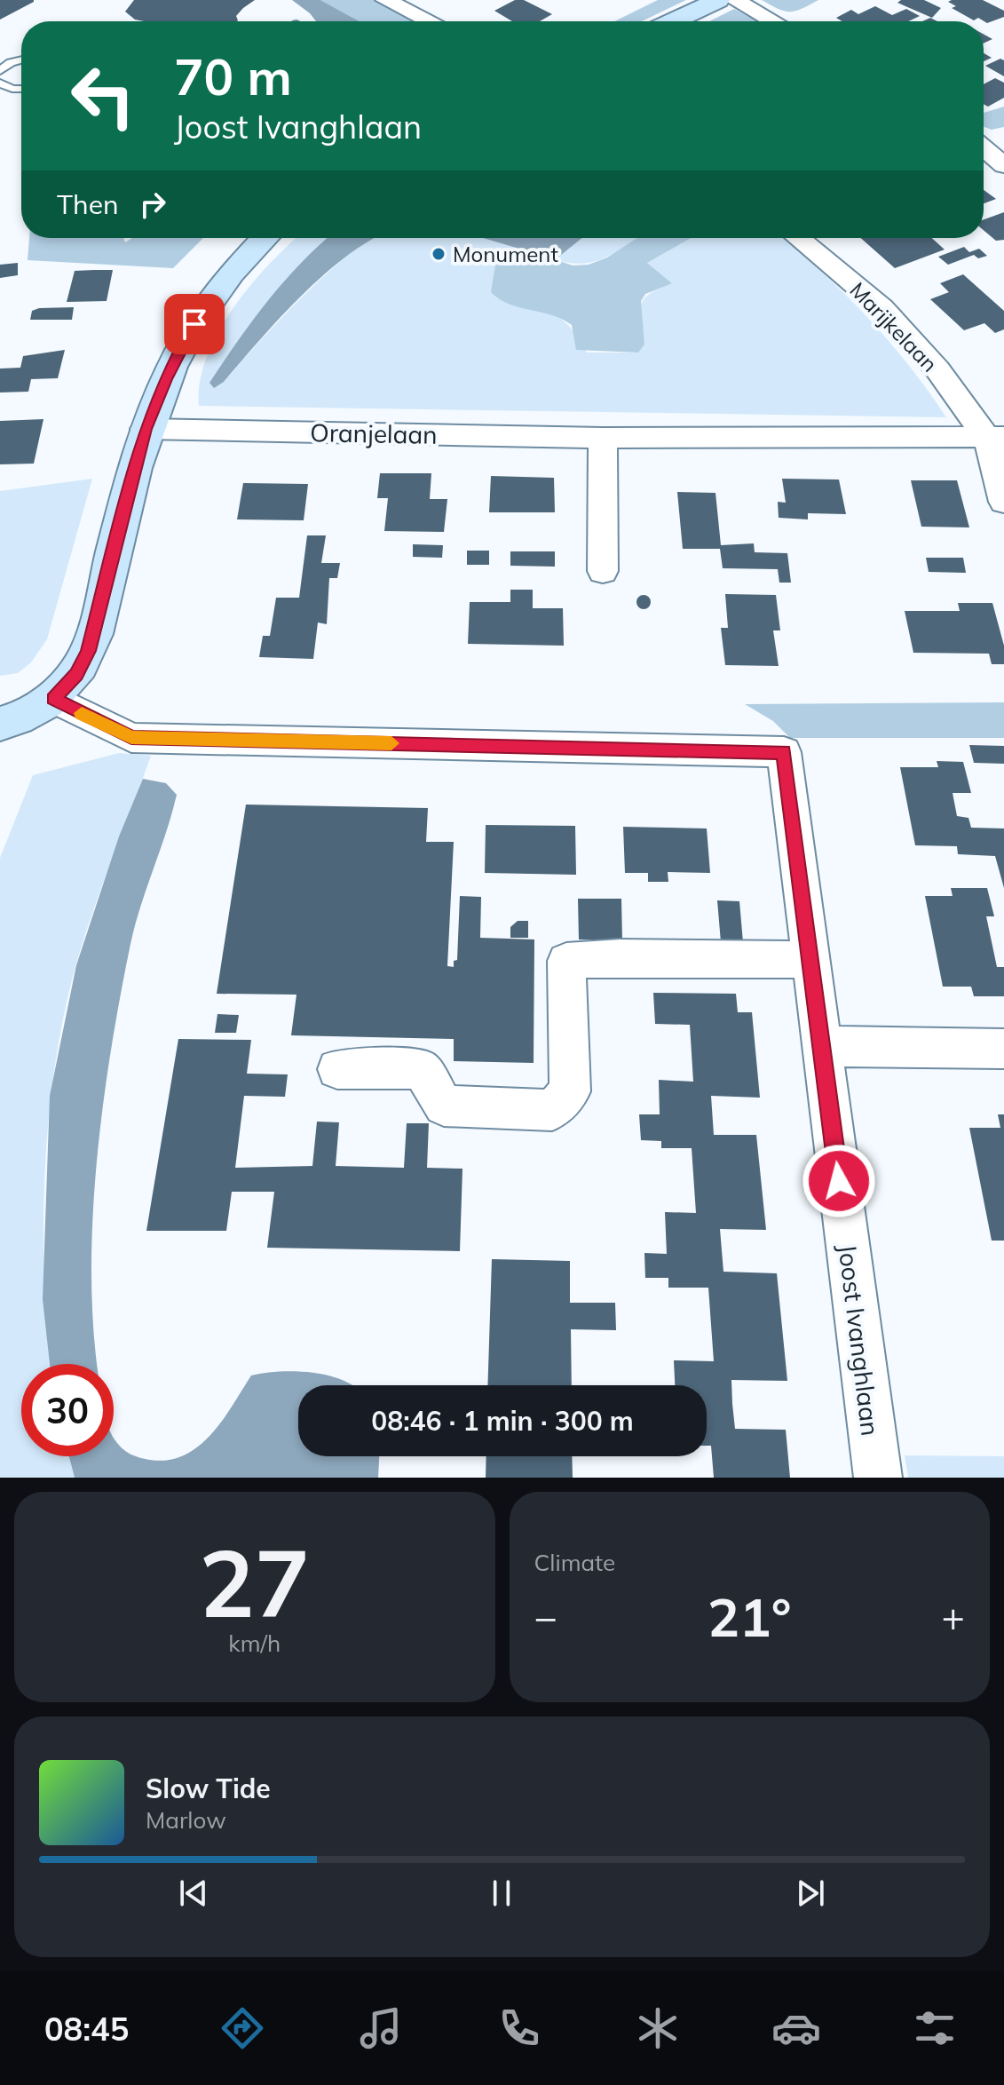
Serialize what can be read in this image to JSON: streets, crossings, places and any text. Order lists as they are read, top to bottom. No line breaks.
{"streets":{"street":["Marijkelaan","Oranjelaan","Joost Ivanghlaan"]},"crossings":[["Marijkelaan","Oranjelaan"]],"places":["Monument"],"page":{"turn":["70 m","Joost Ivanghlaan"],"then":"Then","limit":"30","trip":"08:46 · 1 min · 300 m","tile":[["27","km/h"],"Climate"],"heat":["−","21°","+"],"song":["Slow Tide","Marlow"],"tabs":"08:45"}}
